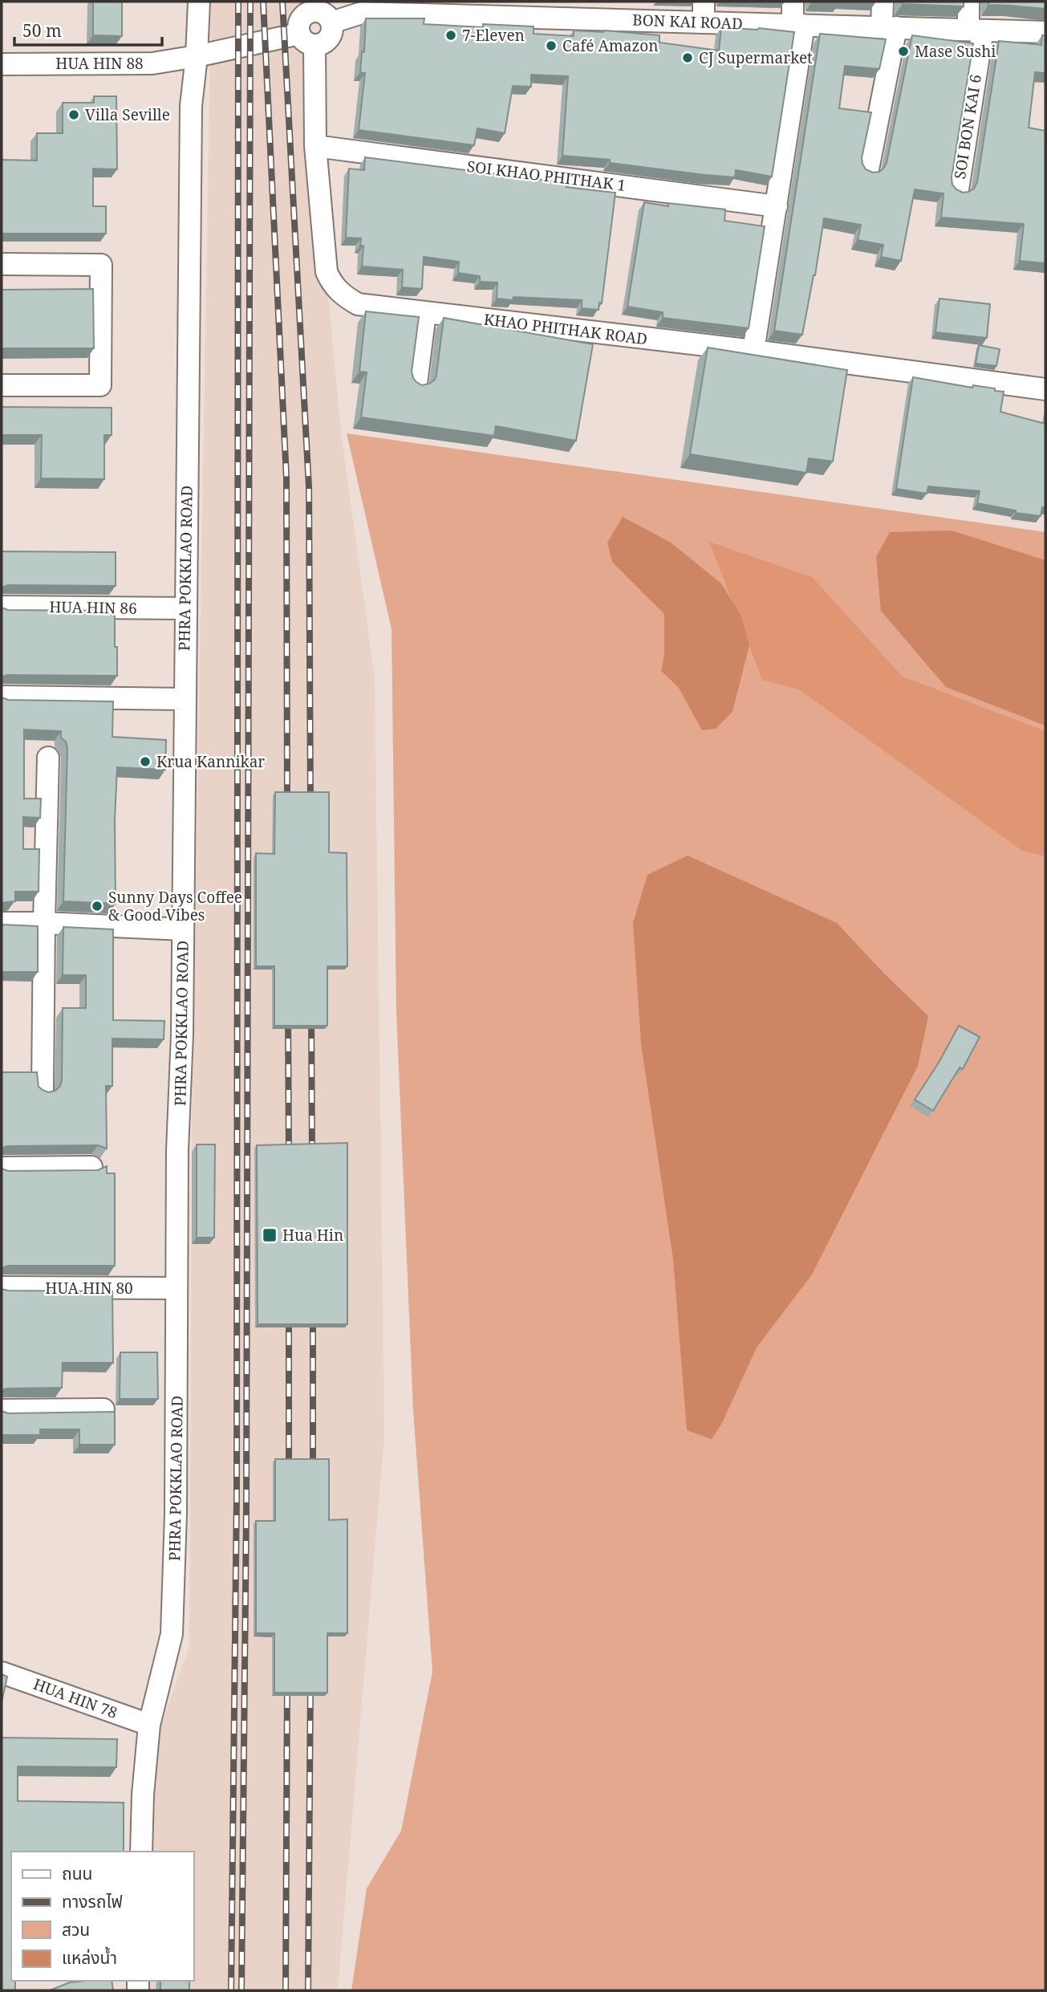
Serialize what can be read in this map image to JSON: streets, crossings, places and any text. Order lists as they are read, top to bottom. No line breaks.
{"streets":{"street":["BON KAI ROAD","HUA HIN 88","SOI BON KAI 6","SOI KHAO PHITHAK 1","KHAO PHITHAK ROAD","PHRA POKKLAO ROAD","HUA HIN 86","HUA HIN 80","HUA HIN 78"]},"crossings":[["BON KAI ROAD","HUA HIN 88"],["BON KAI ROAD","SOI BON KAI 6"],["BON KAI ROAD","KHAO PHITHAK ROAD"],["HUA HIN 88","KHAO PHITHAK ROAD"],["HUA HIN 88","PHRA POKKLAO ROAD"],["SOI KHAO PHITHAK 1","KHAO PHITHAK ROAD"],["PHRA POKKLAO ROAD","HUA HIN 86"],["PHRA POKKLAO ROAD","HUA HIN 80"],["PHRA POKKLAO ROAD","HUA HIN 78"]],"places":{"other":["7-Eleven","Café Amazon","Mase Sushi","CJ Supermarket","Villa Seville","Krua Kannikar","Sunny Days Coffee & Good Vibes"],"transit":["Hua Hin"]},"legend":["ถนน","ทางรถไฟ","สวน","แหล่งน้ำ"],"scale_bar":"50 m"}
